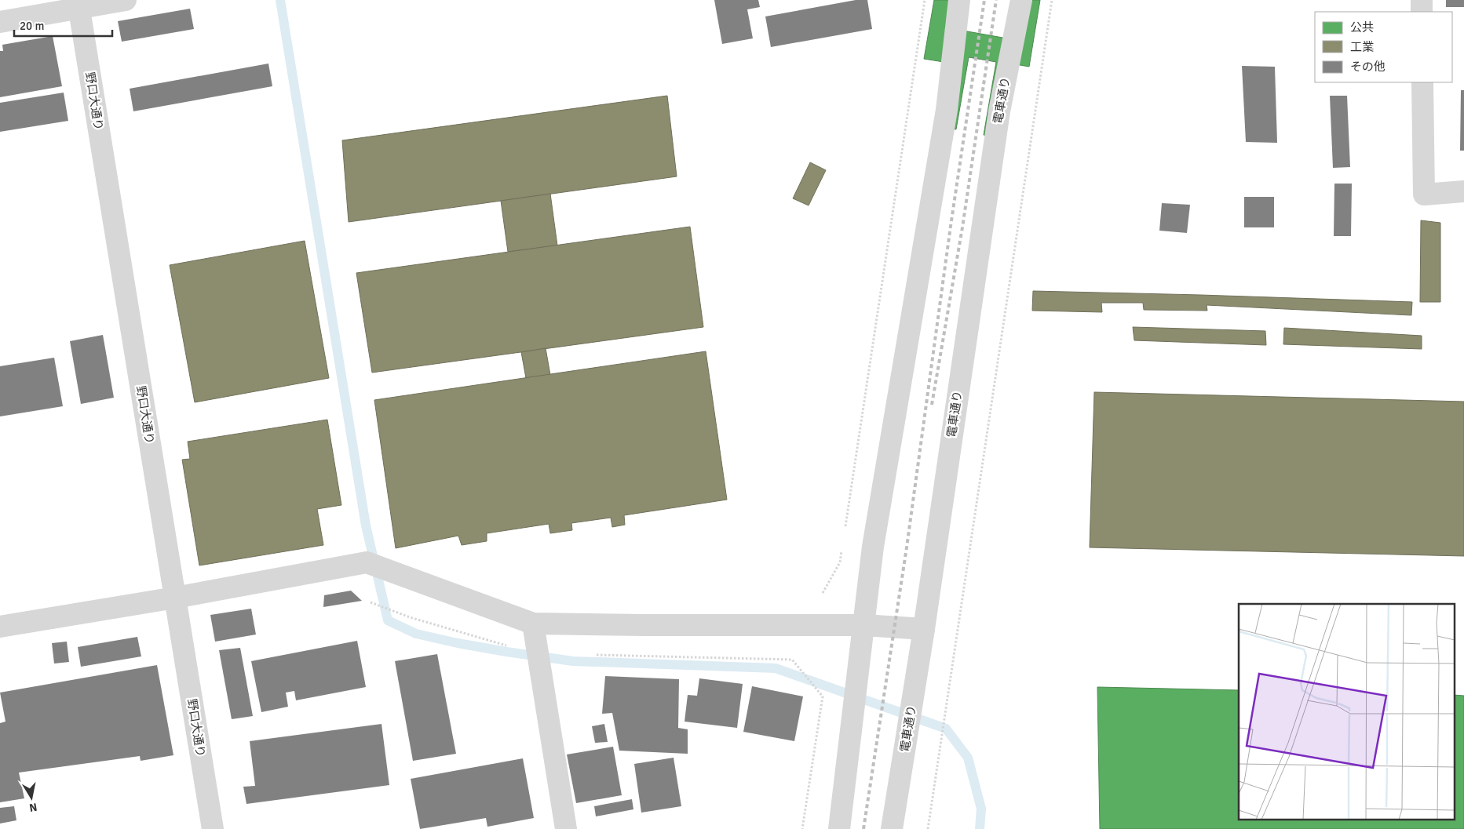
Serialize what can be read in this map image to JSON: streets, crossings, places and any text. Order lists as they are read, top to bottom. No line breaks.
{"streets":{"street":["電車通り","野口大通り"]},"legend":["公共","工業","その他"],"scale_bar":"20 m","north":"bottom"}
